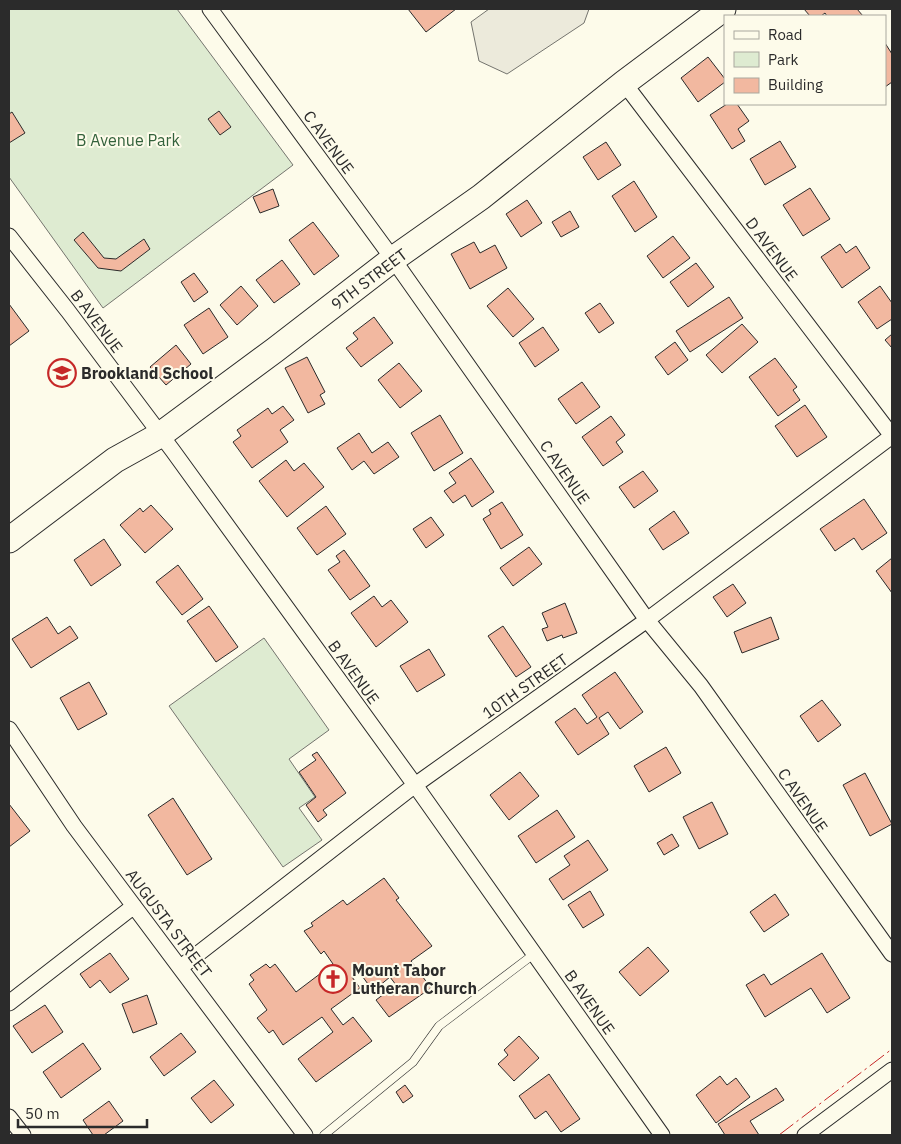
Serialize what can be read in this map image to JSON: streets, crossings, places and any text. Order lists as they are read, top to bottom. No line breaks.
{"streets":{"main road":["9TH STREET"],"street":["C AVENUE","D AVENUE","B AVENUE","10TH STREET","AUGUSTA STREET"]},"crossings":[["C AVENUE","9TH STREET"],["C AVENUE","10TH STREET"],["D AVENUE","9TH STREET"],["D AVENUE","10TH STREET"],["9TH STREET","B AVENUE"],["B AVENUE","10TH STREET"],["10TH STREET","AUGUSTA STREET"]],"parks":["B Avenue Park"],"places":{"school or university":["Brookland School"],"church":["Mount Tabor Lutheran Church"]},"legend":["Road","Park","Building"],"scale_bar":"50 m"}
